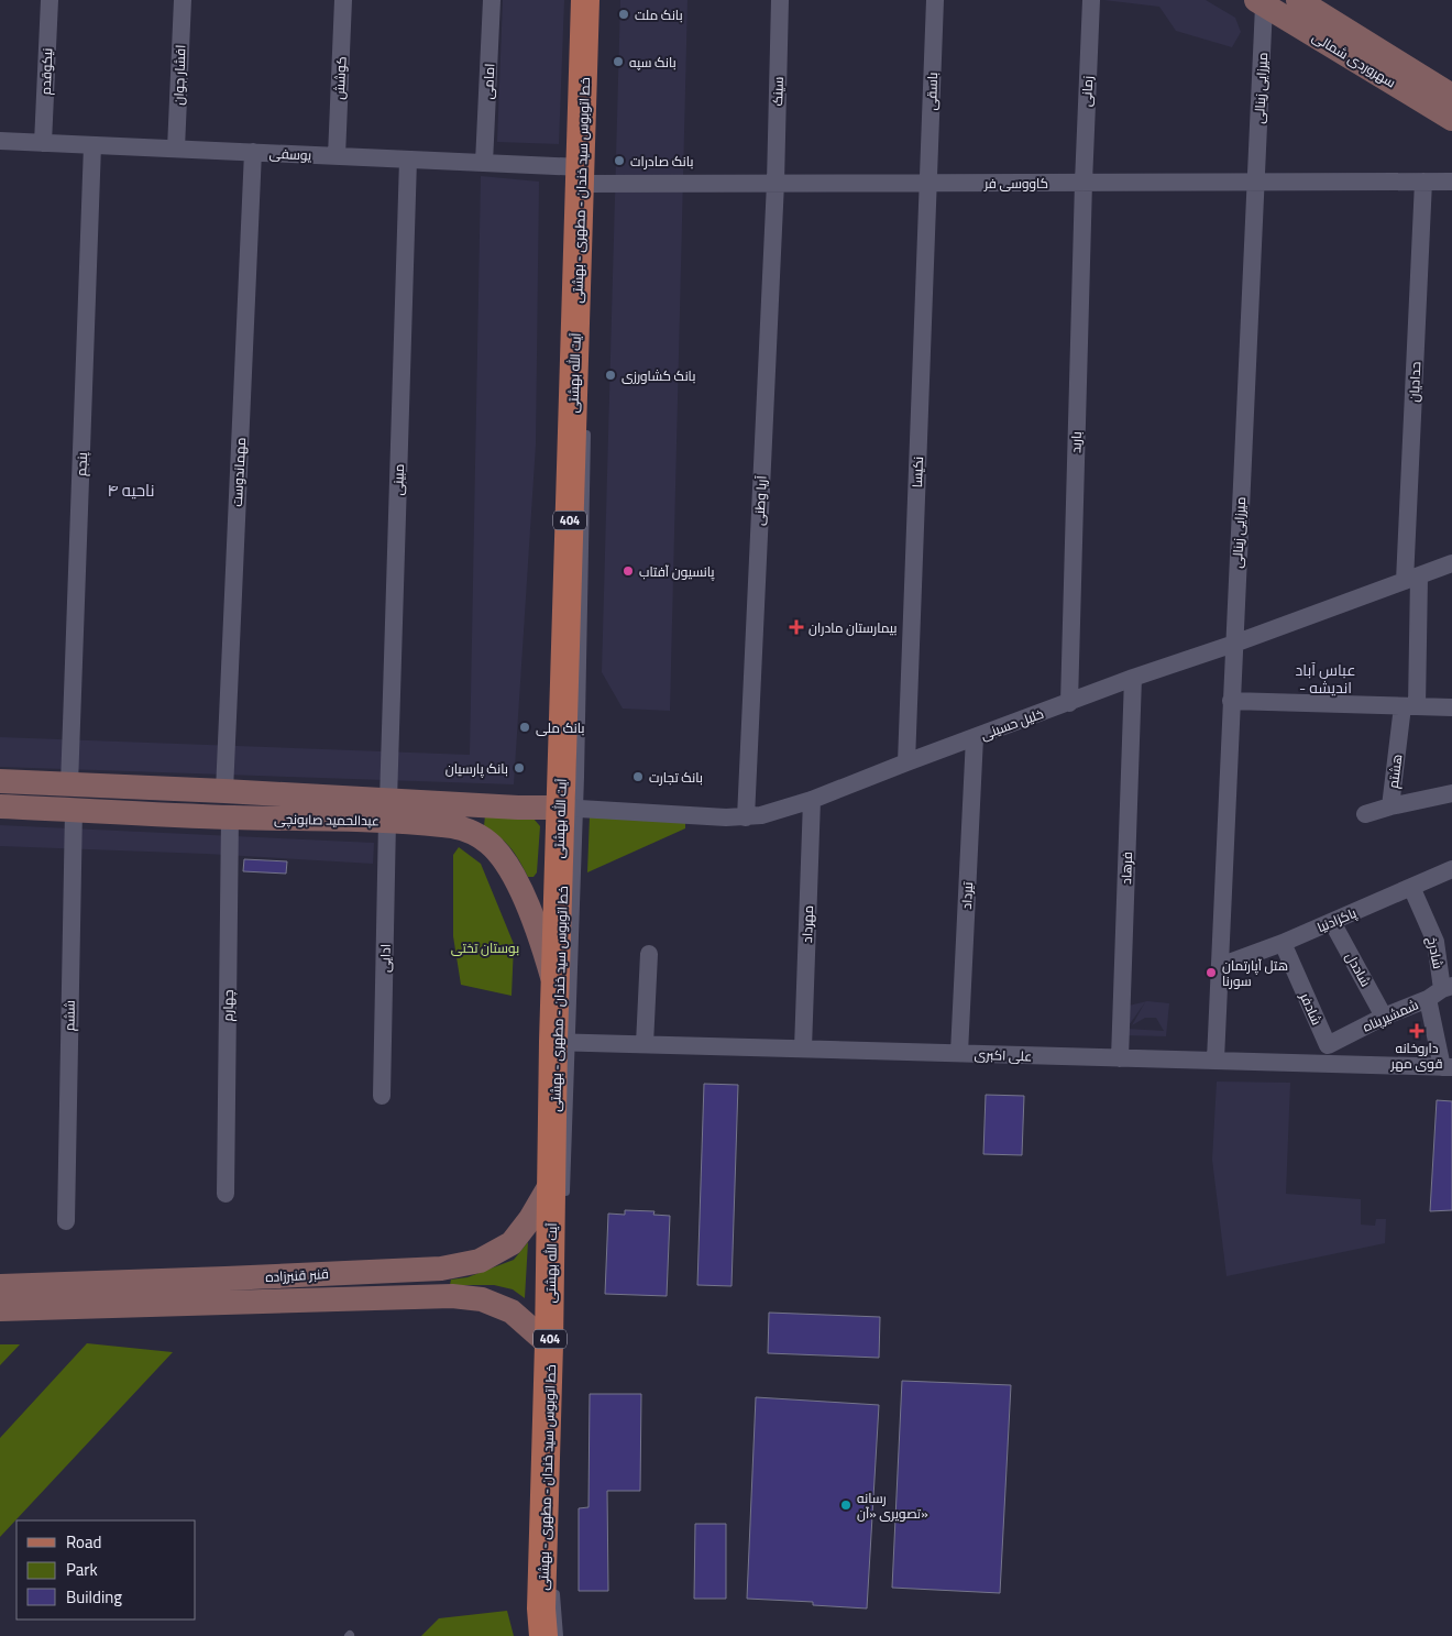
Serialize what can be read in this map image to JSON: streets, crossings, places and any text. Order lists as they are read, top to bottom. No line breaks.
{"streets":{"main road":["سهروردی شمالی","آیت الله بهشتی","404","عبدالحمید صابونچی","قنبر قنبرزاده"],"street":["نیکوقدم","افشار جوان","کوشش","امامی","میرزایی زینالی","سینک","باسقی","زمانی","یوسفی","کاووسی فر","حدادیان","باربد","پنجم","مهماندوست","نکیسا","مبینی","آریا وطنی","خلیل حسینی","هشتم","فرهاد","تیرداد","پاکزادنیا","مهرداد","شادرخ","ادایی","شاددل","چهارم","شادفر","ششم","شمشیرپناه","علی‌ اکبری"],"lane":["خط اتوبوس سید خندان - مطهری - بهشتی"]},"crossings":[["سهروردی شمالی","میرزایی زینالی"],["نیکوقدم","یوسفی"],["افشار جوان","یوسفی"],["کوشش","یوسفی"],["امامی","یوسفی"],["میرزایی زینالی","کاووسی فر"],["میرزایی زینالی","خلیل حسینی"],["میرزایی زینالی","پاکزادنیا"],["میرزایی زینالی","علی‌ اکبری"],["سینک","کاووسی فر"],["سینک","آریا وطنی"],["باسقی","کاووسی فر"],["باسقی","نکیسا"],["زمانی","کاووسی فر"],["زمانی","باربد"],["یوسفی","کاووسی فر"],["یوسفی","آیت الله بهشتی"],["یوسفی","پنجم"],["یوسفی","مهماندوست"],["یوسفی","مبینی"],["کاووسی فر","آیت الله بهشتی"],["کاووسی فر","حدادیان"],["کاووسی فر","باربد"],["کاووسی فر","نکیسا"],["کاووسی فر","آریا وطنی"],["خط اتوبوس سید خندان - مطهری - بهشتی","آیت الله بهشتی"],["خط اتوبوس سید خندان - مطهری - بهشتی","خلیل حسینی"],["خط اتوبوس سید خندان - مطهری - بهشتی","عبدالحمید صابونچی"],["خط اتوبوس سید خندان - مطهری - بهشتی","علی‌ اکبری"],["آیت الله بهشتی","خلیل حسینی"],["آیت الله بهشتی","عبدالحمید صابونچی"],["آیت الله بهشتی","علی‌ اکبری"],["آیت الله بهشتی","قنبر قنبرزاده"],["حدادیان","خلیل حسینی"],["حدادیان","هشتم"],["باربد","خلیل حسینی"],["پنجم","عبدالحمید صابونچی"],["مهماندوست","عبدالحمید صابونچی"],["نکیسا","خلیل حسینی"],["مبینی","عبدالحمید صابونچی"],["مبینی","ادایی"],["آریا وطنی","خلیل حسینی"],["خلیل حسینی","عبدالحمید صابونچی"],["خلیل حسینی","فرهاد"],["خلیل حسینی","تیرداد"],["خلیل حسینی","مهرداد"],["عبدالحمید صابونچی","ادایی"],["عبدالحمید صابونچی","چهارم"],["عبدالحمید صابونچی","ششم"],["فرهاد","علی‌ اکبری"],["تیرداد","علی‌ اکبری"],["پاکزادنیا","شادرخ"],["پاکزادنیا","شاددل"],["پاکزادنیا","شادفر"],["مهرداد","علی‌ اکبری"],["شادرخ","شمشیرپناه"],["شادرخ","علی‌ اکبری"],["شاددل","شمشیرپناه"],["شادفر","شمشیرپناه"]],"districts":["ناحیه ۴","عباس آباد - اندیشه"],"parks":["بوستان تختی"],"places":{"other":["بانک ملت","بانک سپه","بانک صادرات","بانک کشاورزی","پانسیون آفتاب","بانک ملی","بانک پارسیان","بانک تجارت","هتل آپارتمان سورنا","رسانه تصویری «آن»"],"health":["بیمارستان مادران","داروخانه قوی مهر"]},"legend":["Road","Park","Building"]}
